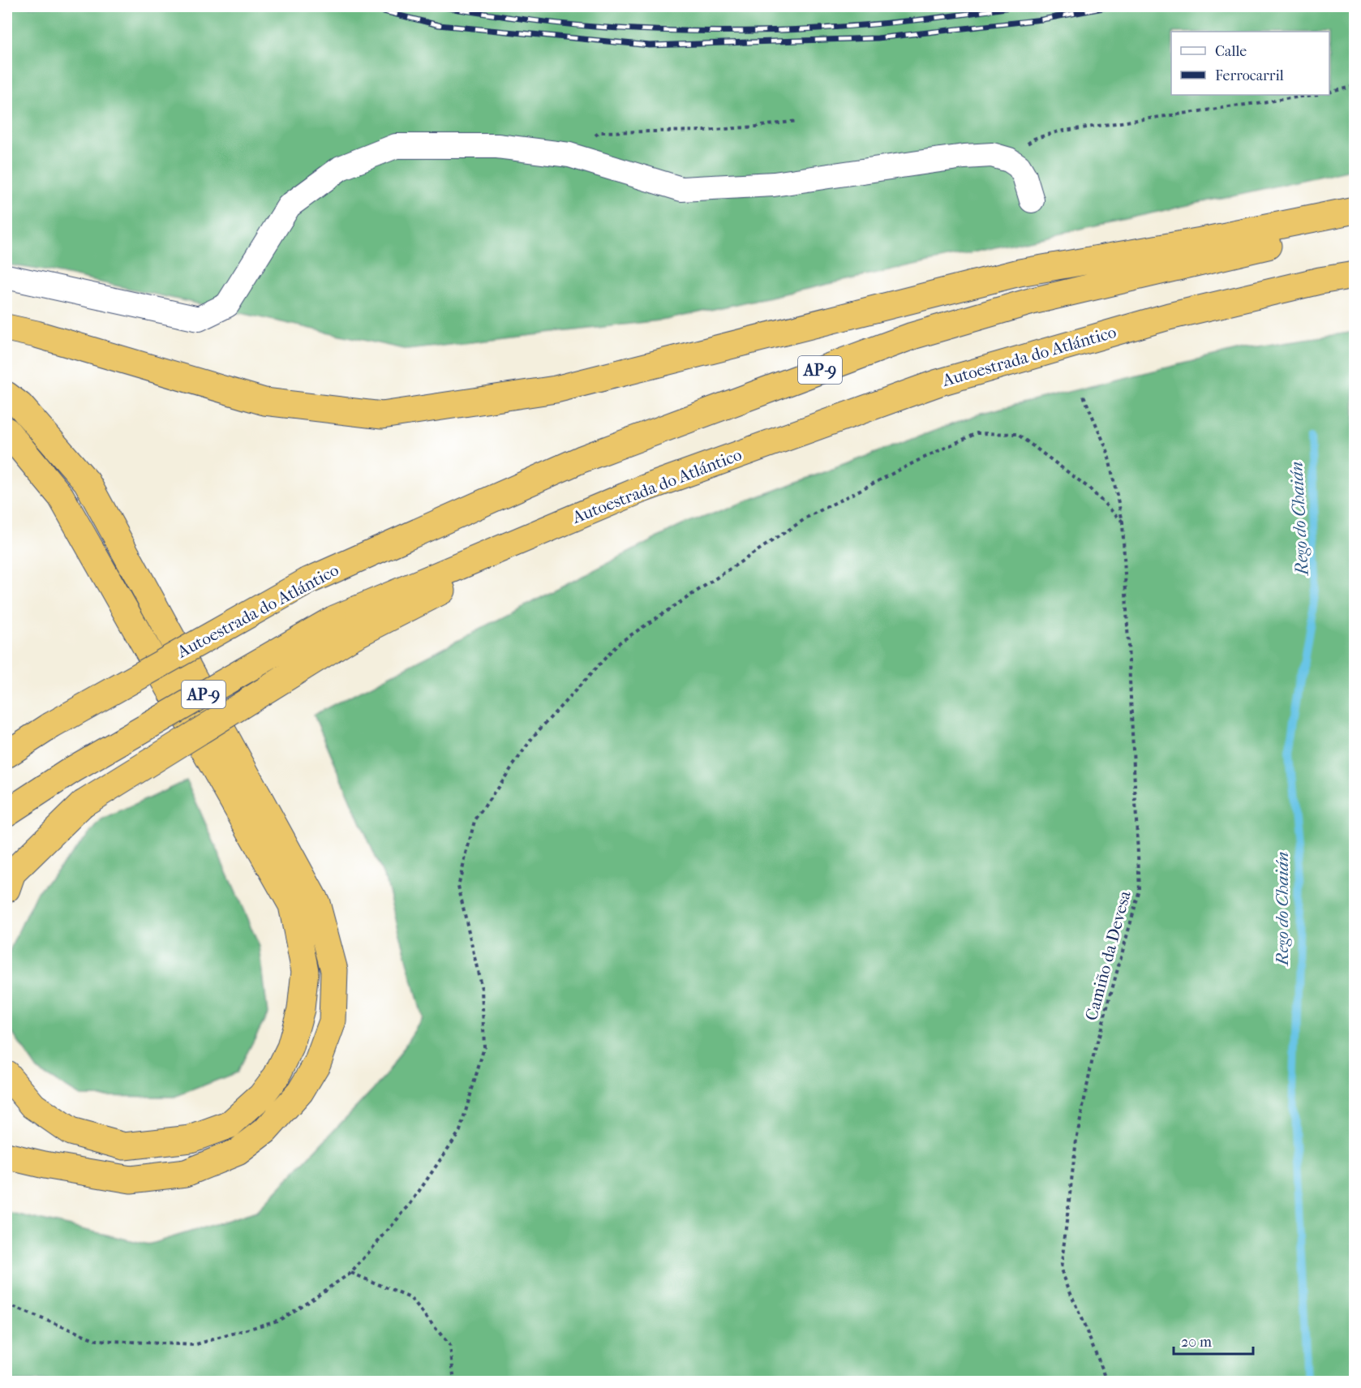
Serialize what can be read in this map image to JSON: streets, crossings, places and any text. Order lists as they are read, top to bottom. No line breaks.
{"streets":{"highway":["Autoestrada do Atlántico","AP-9"],"path":["Camiño da Devesa"]},"water":["Rego do Chaián"],"legend":["Calle","Ferrocarril"],"scale_bar":"20 m"}
